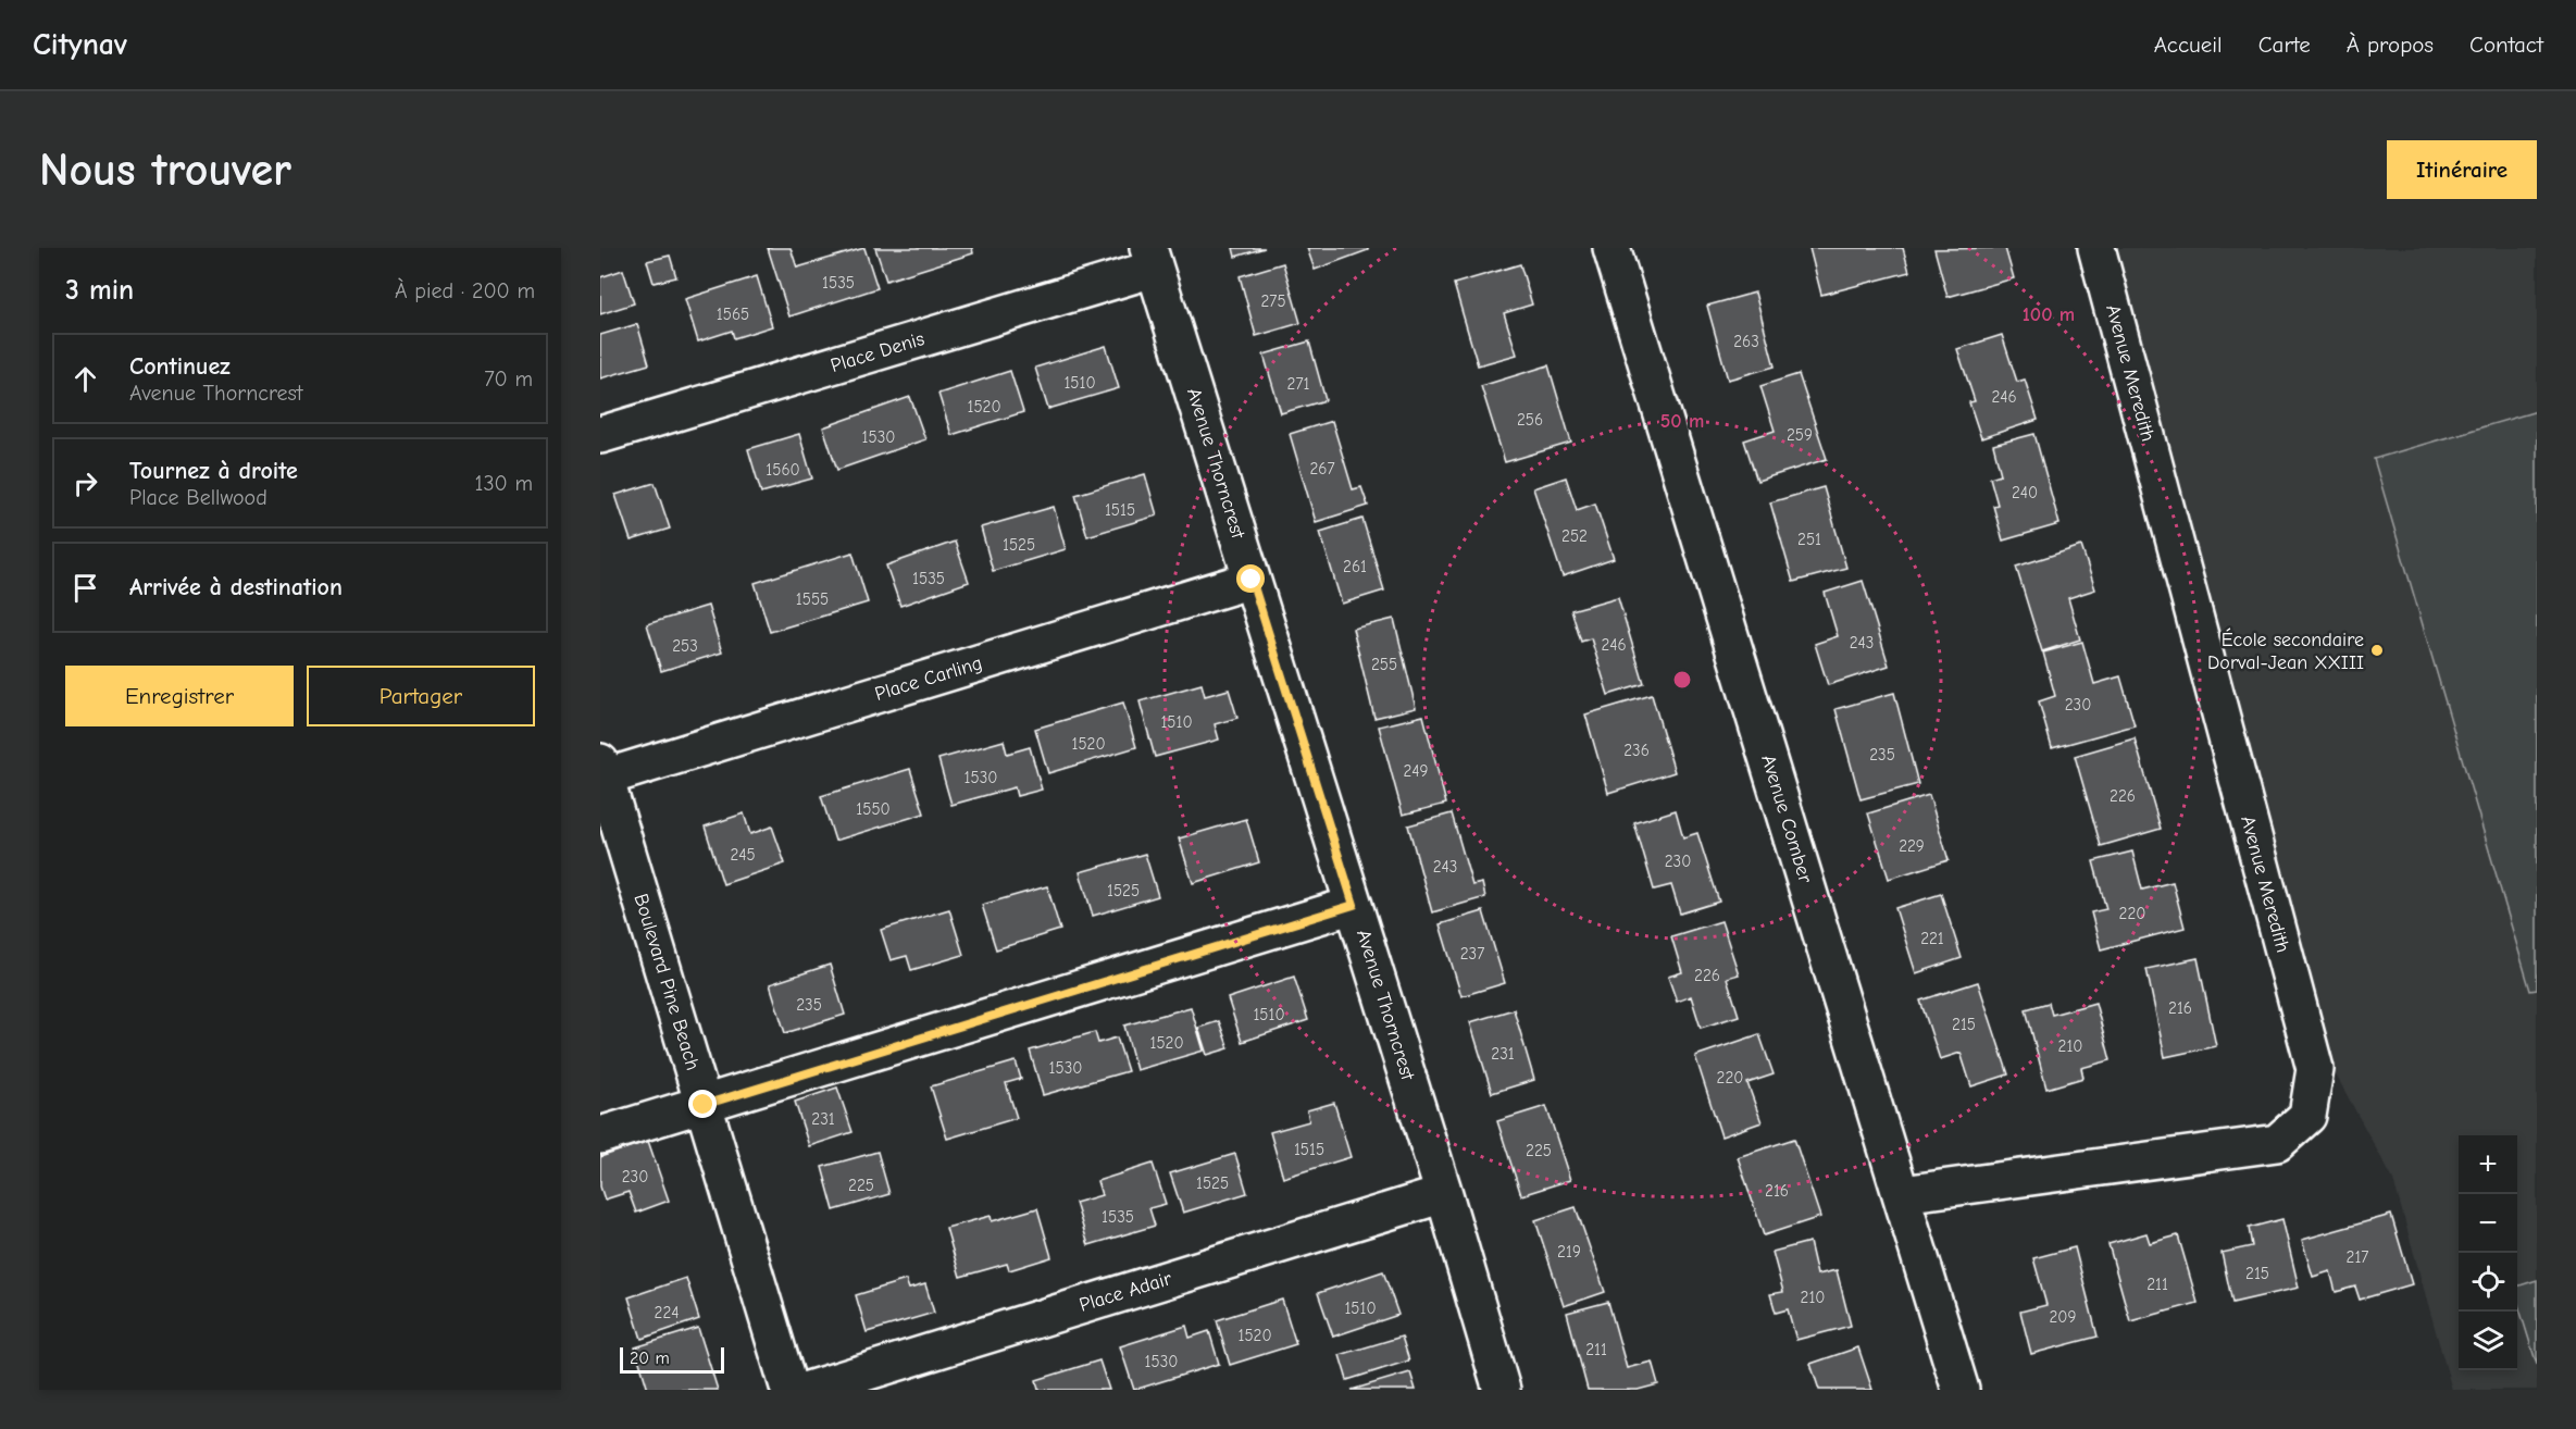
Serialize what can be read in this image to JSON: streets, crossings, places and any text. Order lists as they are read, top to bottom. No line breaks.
{"streets":{"street":["Place Denis","Avenue Meredith","Avenue Thorncrest","Place Carling","Avenue Comber","Boulevard Pine Beach","Place Adair"]},"crossings":[["Place Denis","Avenue Thorncrest"],["Avenue Meredith","Avenue Comber"],["Avenue Thorncrest","Place Carling"],["Avenue Thorncrest","Place Adair"],["Place Carling","Boulevard Pine Beach"]],"places":["École secondaire Dorval-Jean XXIII"],"house_numbers":["1535","275","1565","263","1510","271","246","1520","256","259","1530","267","1560","240","1515","252","251","1525","261","1535","1555","243","246","253","255","230","1510","1520","236","235","249","1530","226","1550","229","245","230","243","1525","220","221","237","226","235","216","1510","215","1520","210","231","1530","220","231","1515","225","230","1525","225","216","1535","219","217","215","211","210","1510","224","209","1520","211","1530"],"scale_bar":"20 m","page":{"header":"Citynav","nav":["Accueil","Carte","À propos","Contact"],"buttons":["Itinéraire",["Enregistrer","Partager"]],"title":"Nous trouver","heading":["3 min","À pied · 200 m"],"list":[["Continuez","Avenue Thorncrest","70 m"],["Tournez à droite","Place Bellwood","130 m"],"Arrivée à destination"],"map_buttons":["+","−"],"scale":"20 m"},"rings":["100 m","50 m"]}
